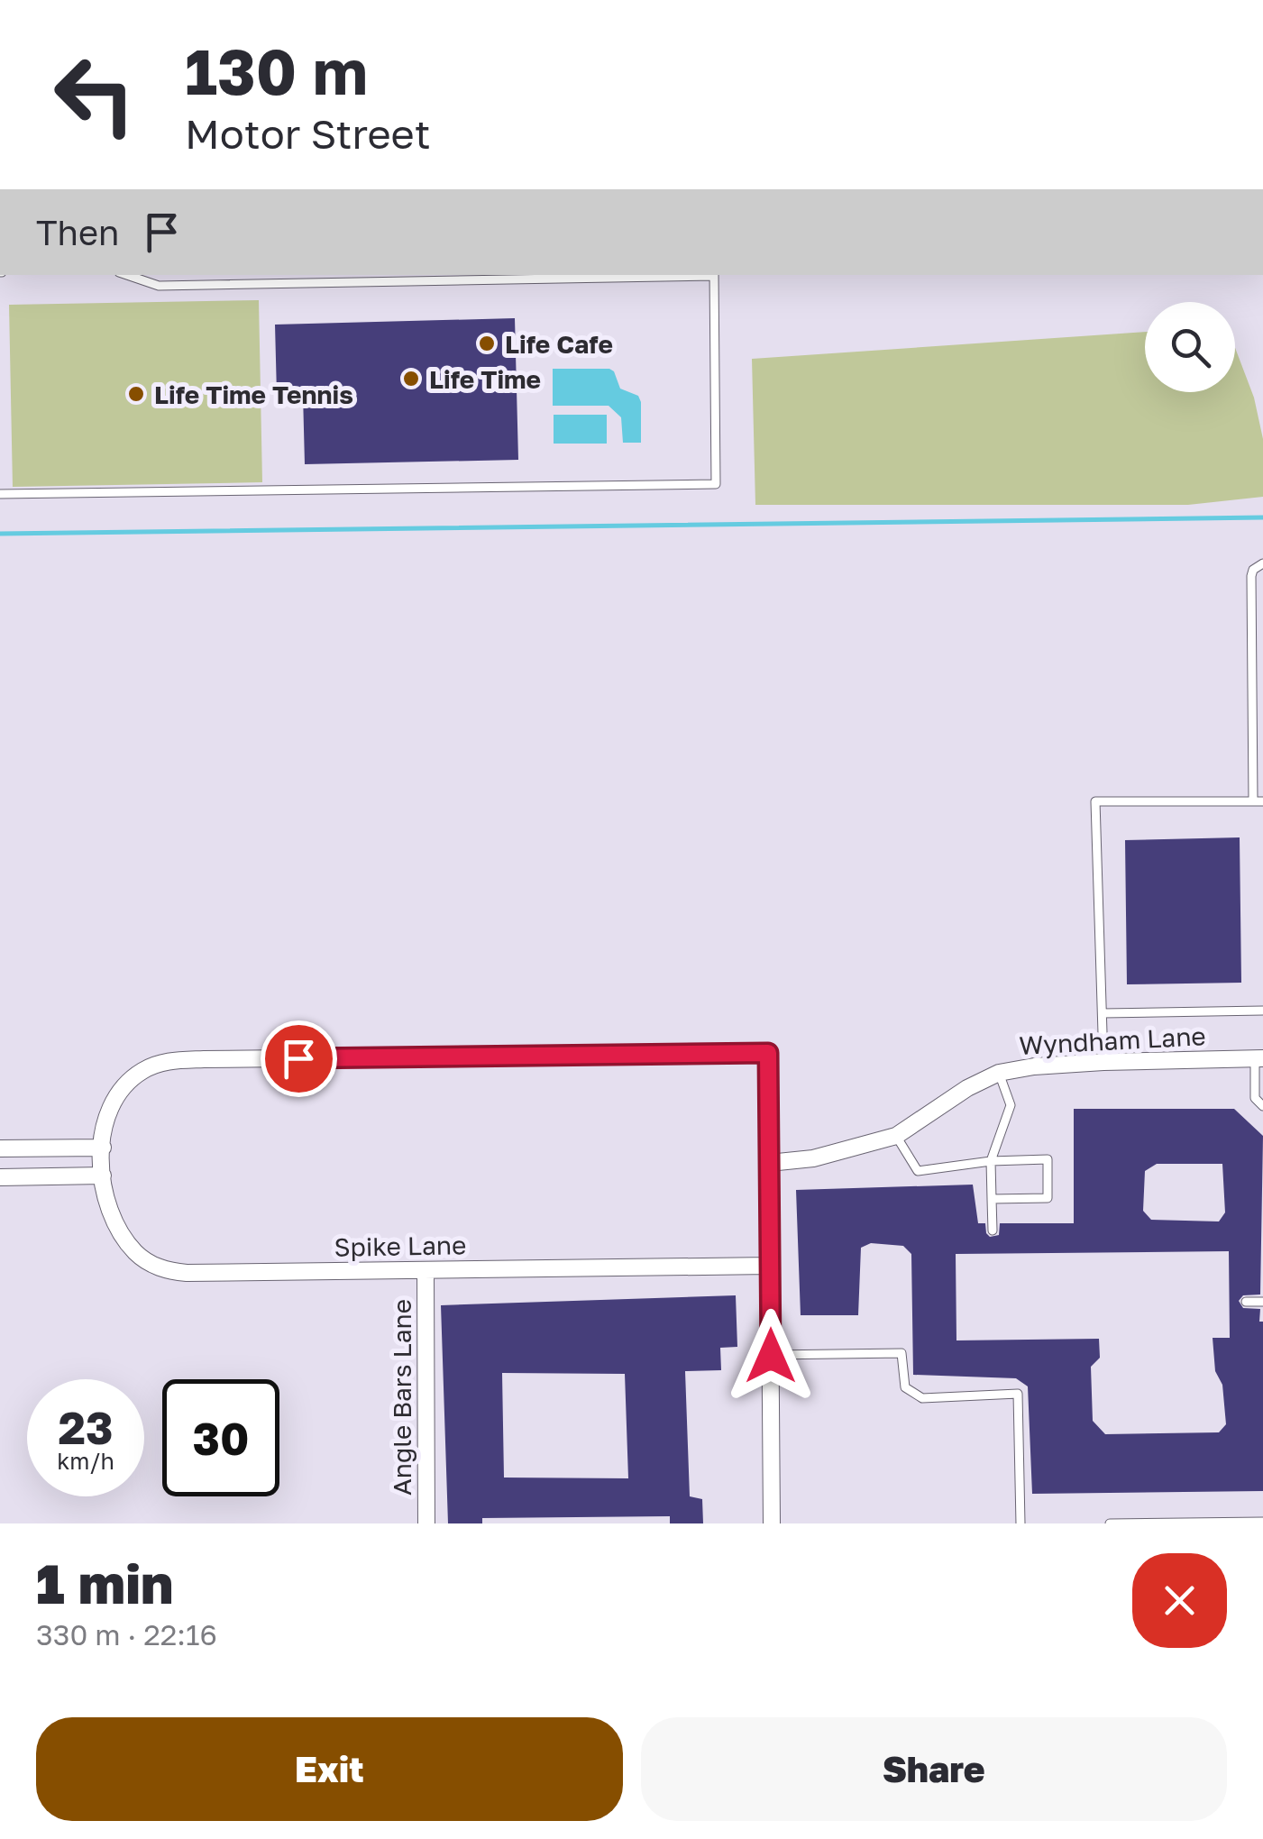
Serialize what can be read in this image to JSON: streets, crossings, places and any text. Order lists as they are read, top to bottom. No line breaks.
{"streets":{"street":["Wyndham Lane","Spike Lane","Angle Bars Lane"]},"crossings":[["Spike Lane","Angle Bars Lane"]],"places":["Life Cafe","Life Time","Life Time Tennis"],"page":{"turn":["130 m","Motor Street"],"then":"Then","speed":"23 km/h","limit":"30","heading":["1 min","330 m · 22:16"],"buttons":["Exit","Share"]}}
